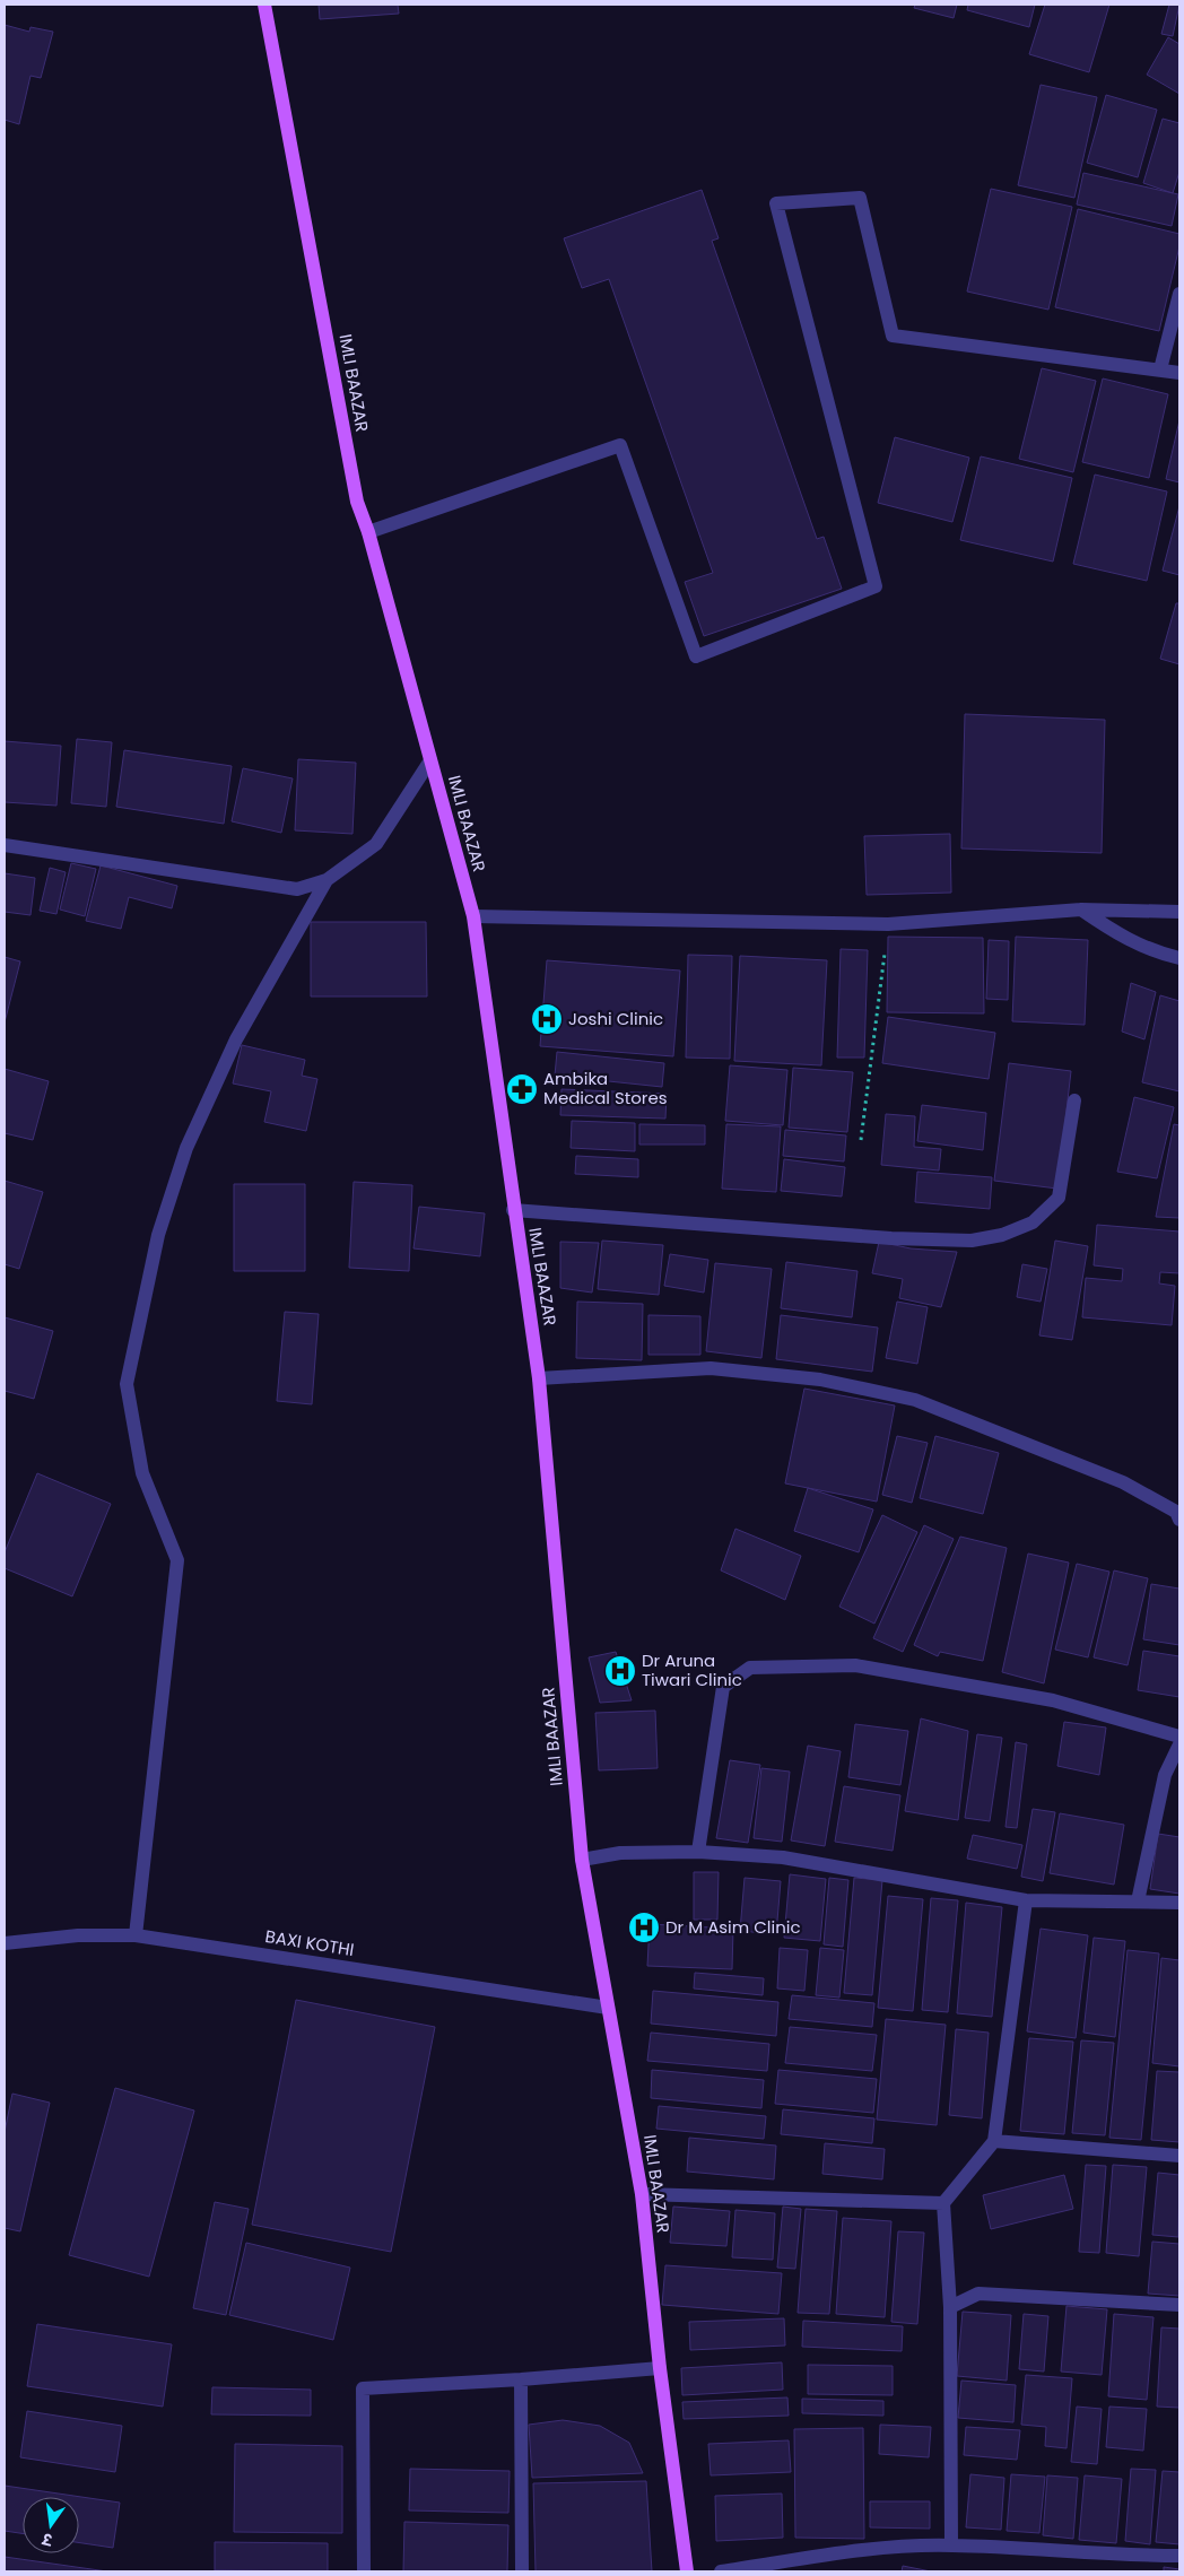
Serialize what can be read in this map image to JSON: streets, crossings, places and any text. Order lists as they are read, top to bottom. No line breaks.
{"streets":{"main road":["IMLI BAAZAR"],"street":["BAXI KOTHI"]},"crossings":[["IMLI BAAZAR","BAXI KOTHI"]],"places":{"hospital":["Joshi Clinic","Dr Aruna Tiwari Clinic","Dr M Asim Clinic"],"pharmacy":["Ambika Medical Stores"]},"north":"bottom"}
